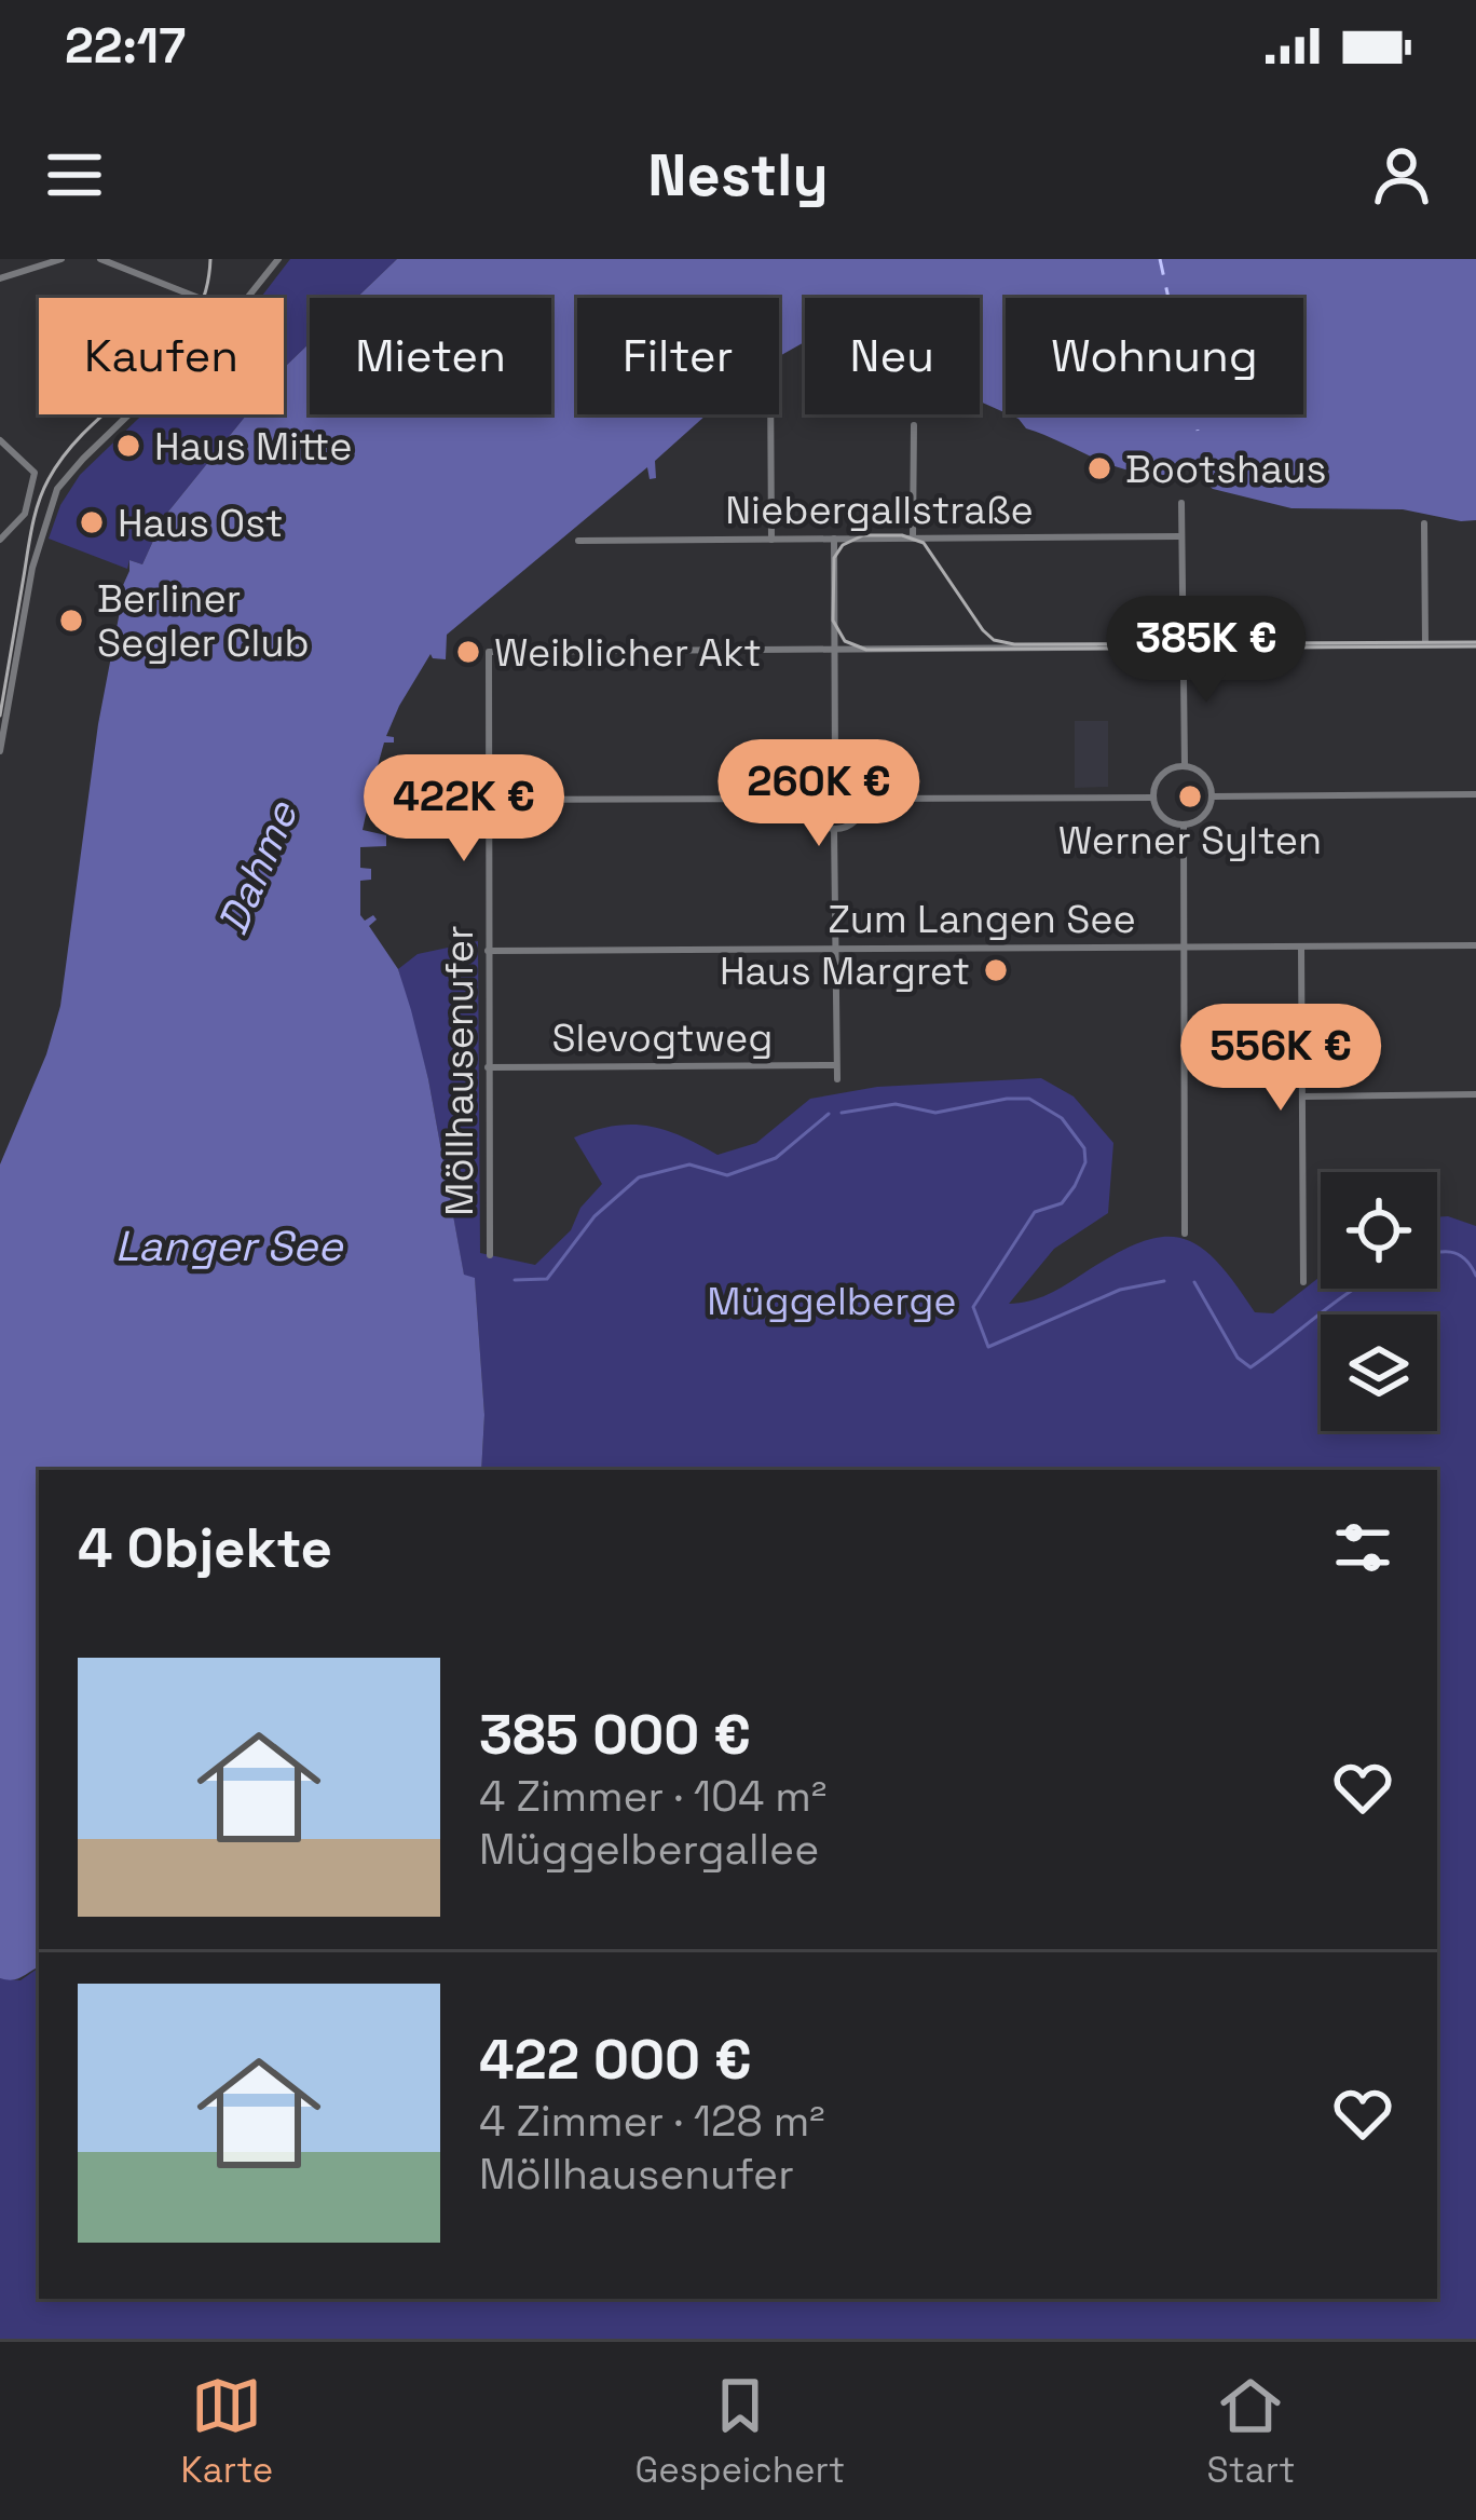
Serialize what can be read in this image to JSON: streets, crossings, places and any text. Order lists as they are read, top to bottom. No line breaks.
{"streets":{"street":["Niebergallstraße","Zum Langen See","Slevogtweg","Möllhausenufer"]},"crossings":[["Zum Langen See","Möllhausenufer"],["Slevogtweg","Möllhausenufer"]],"water":["Dahme","Langer See"],"parks":["Müggelberge"],"places":["Haus Mitte","Bootshaus","Haus Ost","Berliner Segler Club","Weiblicher Akt","Werner Sylten","Haus Margret"],"page":{"status":"22:17","header":"Nestly","chip":["Kaufen","Mieten","Filter","Neu","Wohnung"],"price":["385K €","260K €","422K €","556K €"],"heading":"4 Objekte","list":[{"name":"385 000 €","note":"4 Zimmer · 104 m² · Müggelbergallee"},{"name":"422 000 €","note":"4 Zimmer · 128 m² · Möllhausenufer"}],"tabs":["Karte","Gespeichert","Start"]}}
